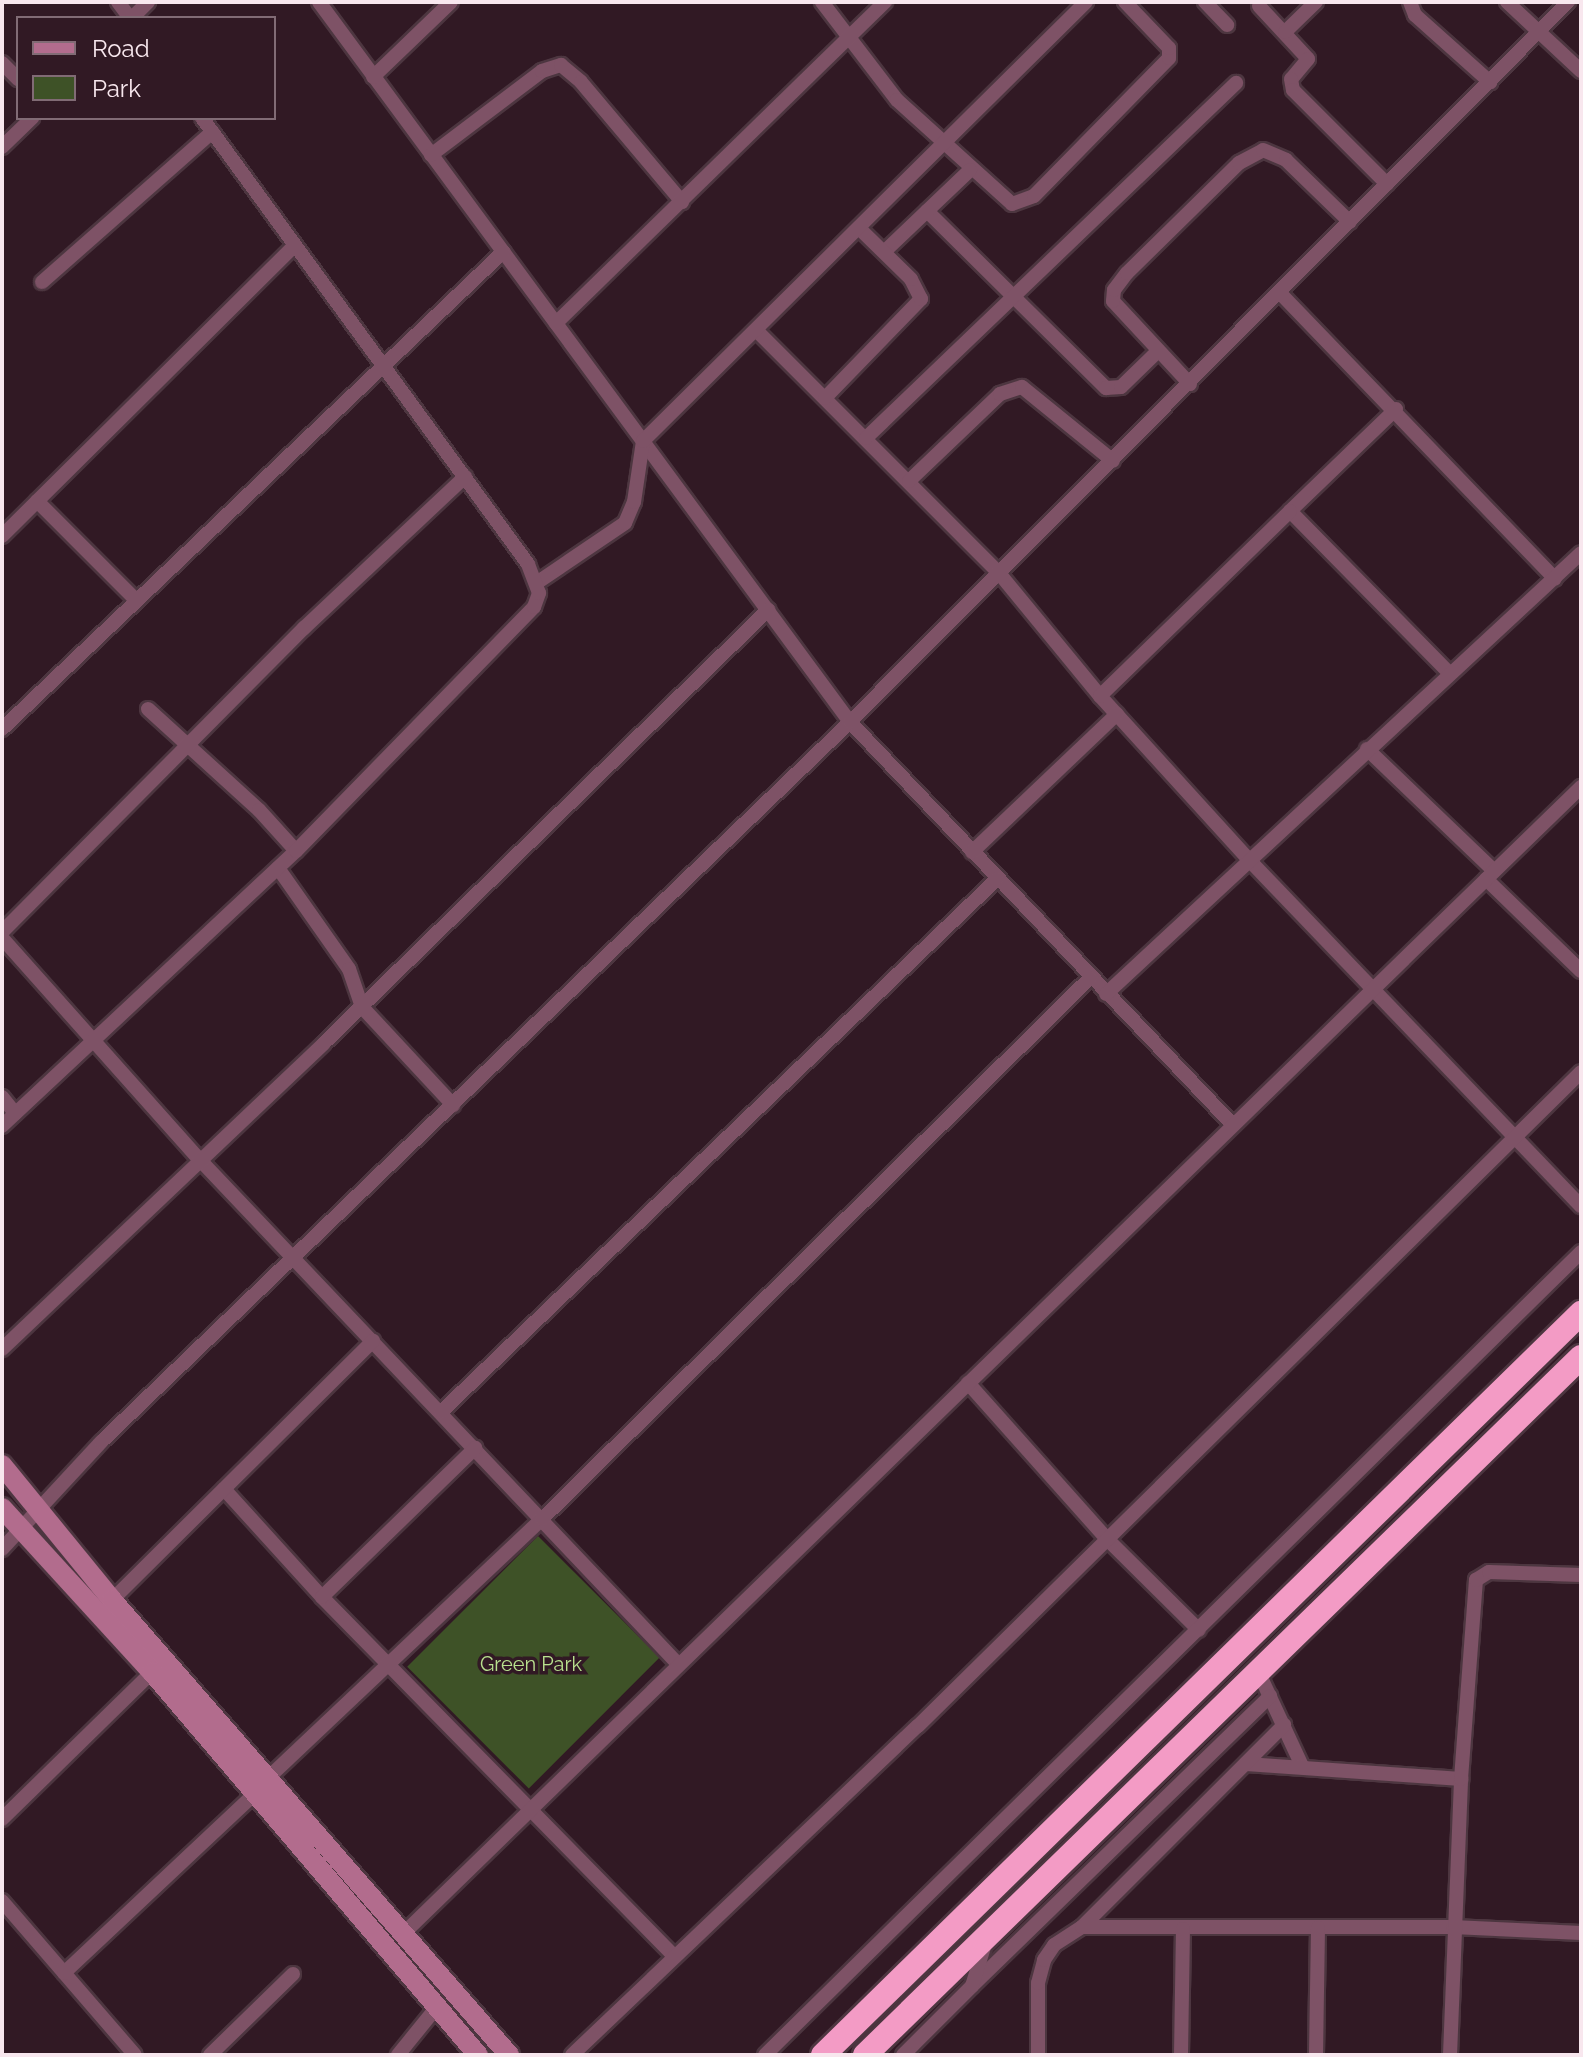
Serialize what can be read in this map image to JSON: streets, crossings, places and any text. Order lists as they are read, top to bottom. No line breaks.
{"parks":["Green Park"],"legend":["Road","Park"]}
